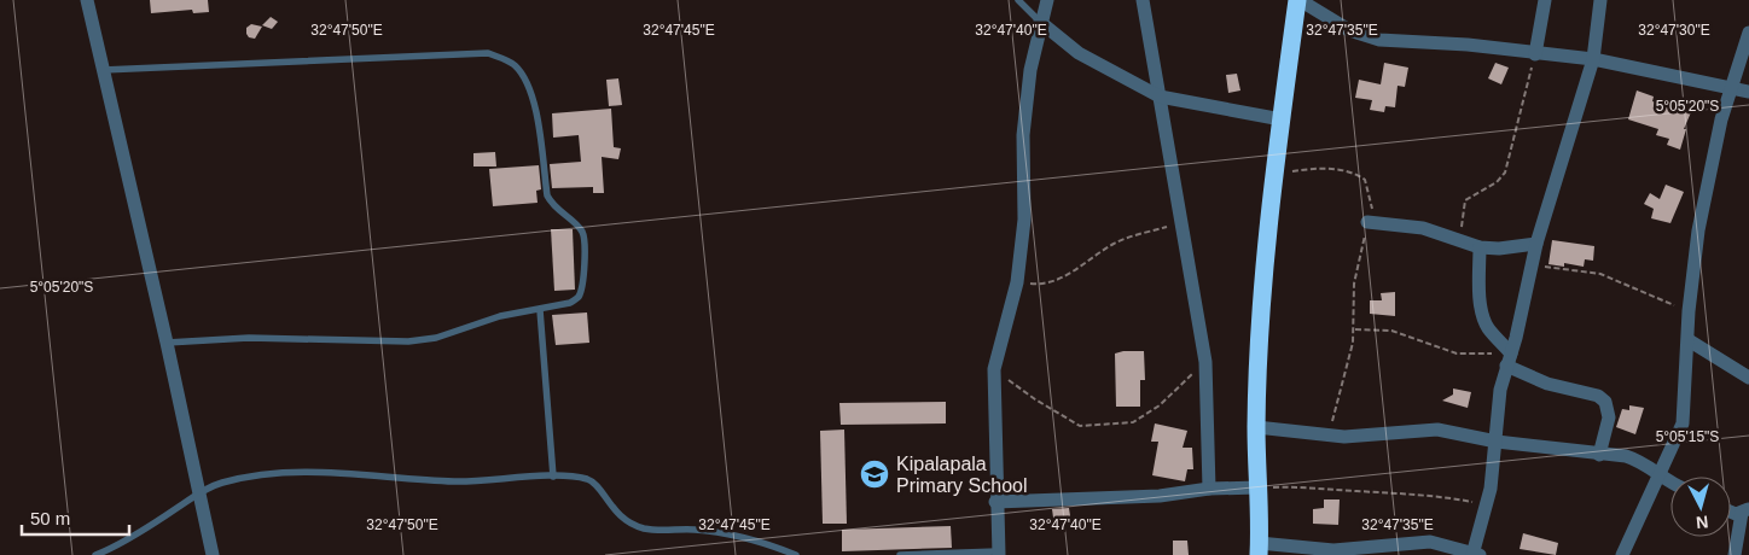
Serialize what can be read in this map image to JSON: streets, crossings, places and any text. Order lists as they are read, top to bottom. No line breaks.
{"places":{"school or university":["Kipalapala Primary School"]},"scale_bar":"50 m","north":"bottom","coordinates":["32°47'50\"E","32°47'45\"E","32°47'40\"E","32°47'35\"E","32°47'30\"E","5°05'20\"S","5°05'15\"S"]}
